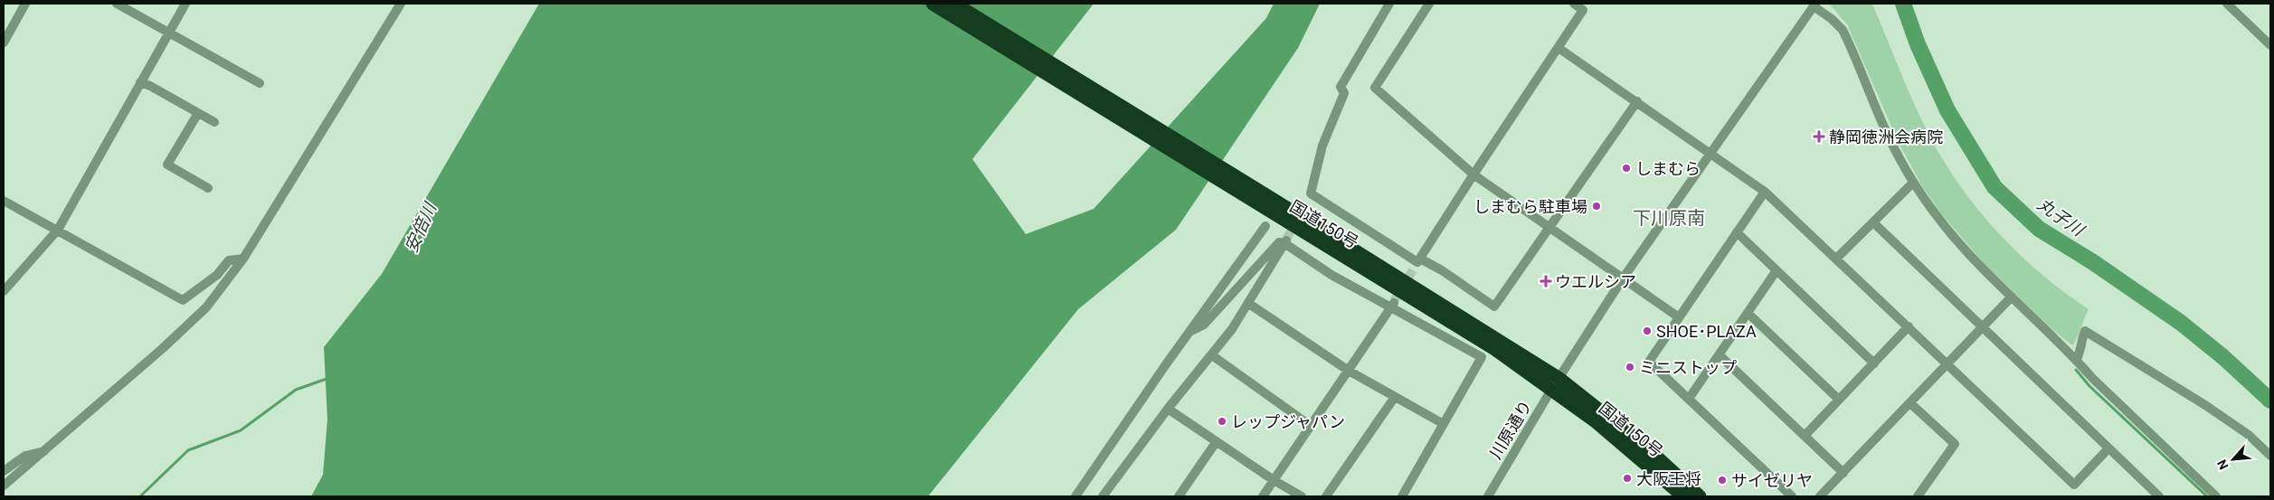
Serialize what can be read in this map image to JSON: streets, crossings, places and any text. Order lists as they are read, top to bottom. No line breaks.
{"streets":{"highway":["国道150号"],"street":["川原通り"]},"crossings":[["国道150号","川原通り"]],"districts":["下川原南"],"water":["丸子川","安倍川"],"places":{"health":["静岡徳洲会病院","ウエルシア"],"other":["しまむら","しまむら駐車場","SHOE･PLAZA","ミニストップ","レップジャパン","大阪王将","サイゼリヤ"]},"north":"bottom left"}
